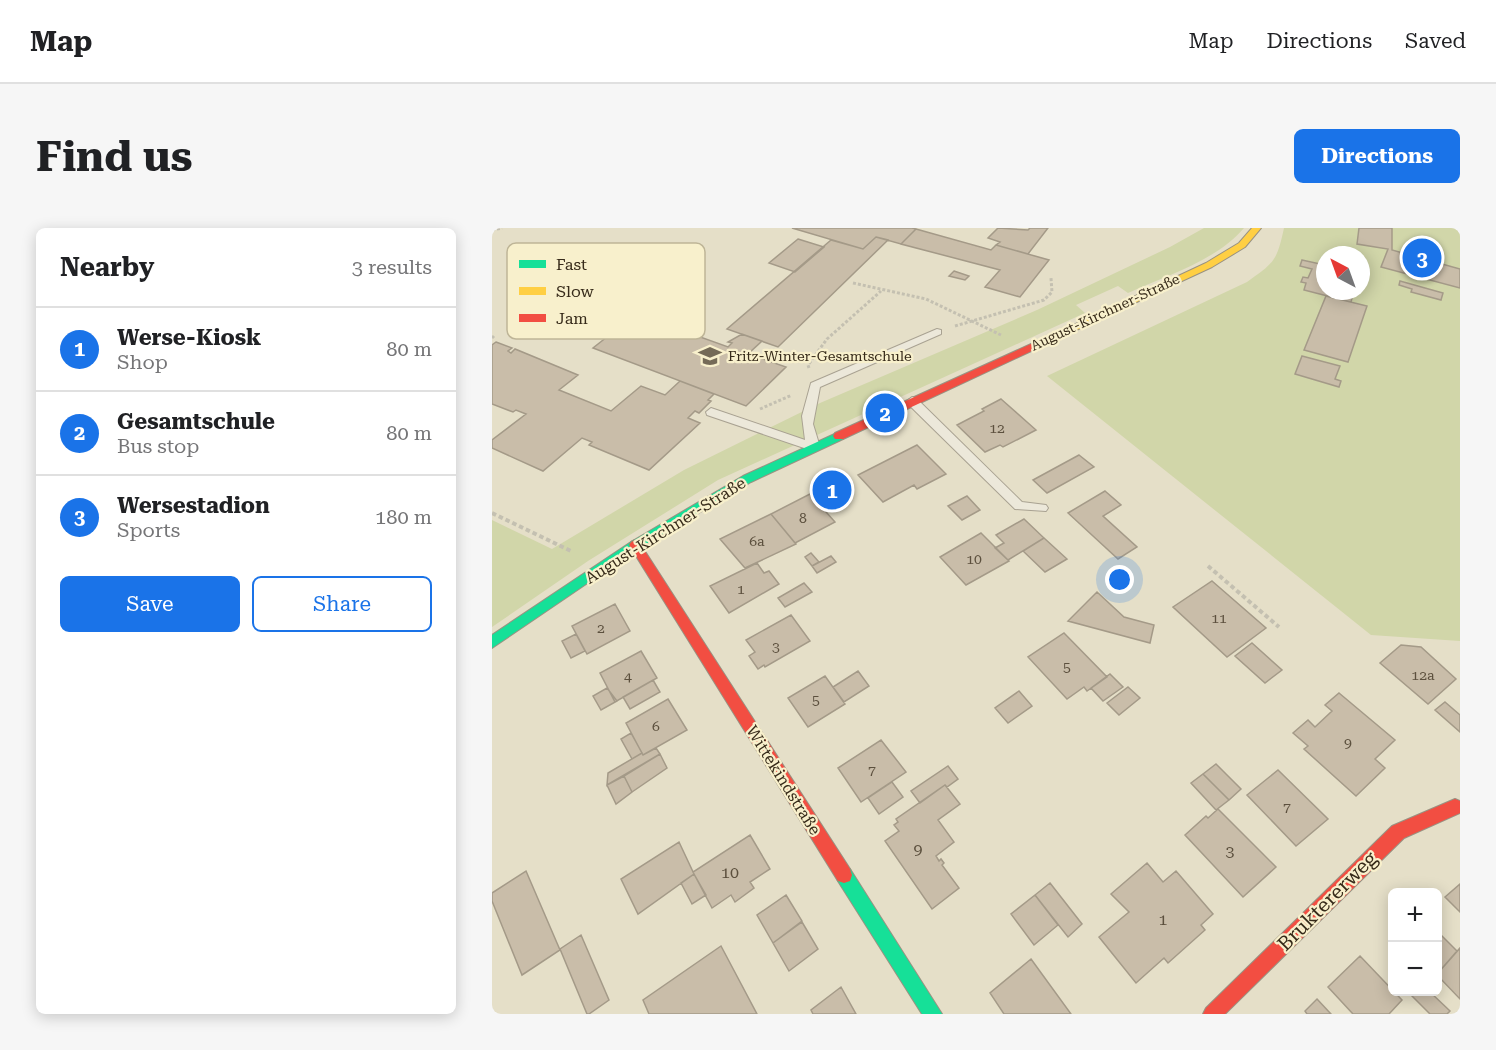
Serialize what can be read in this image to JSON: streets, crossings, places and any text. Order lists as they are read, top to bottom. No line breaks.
{"streets":{"street":["August-Kirchner-Straße","Wittekindstraße","Bruktererweg"]},"crossings":[["August-Kirchner-Straße","Wittekindstraße"]],"places":{"school or university":["Fritz-Winter-Gesamtschule"]},"house_numbers":["12","8","6a","10","1","11","2","3","5","12a","4","5","6","9","7","7","9","3","10","1"],"legend":["Fast","Slow","Jam"],"north":"top left","page":{"header":"Map","nav":["Map","Directions","Saved"],"buttons":["Directions",["Save","Share"]],"title":"Find us","heading":["Nearby","3 results"],"pins":["3","2","1"],"list":[{"mark":"1","name":"Werse-Kiosk","note":"Shop","value":"80 m"},{"mark":"2","name":"Gesamtschule","note":"Bus stop","value":"80 m"},{"mark":"3","name":"Wersestadion","note":"Sports","value":"180 m"}],"map_buttons":["+","−"]}}
